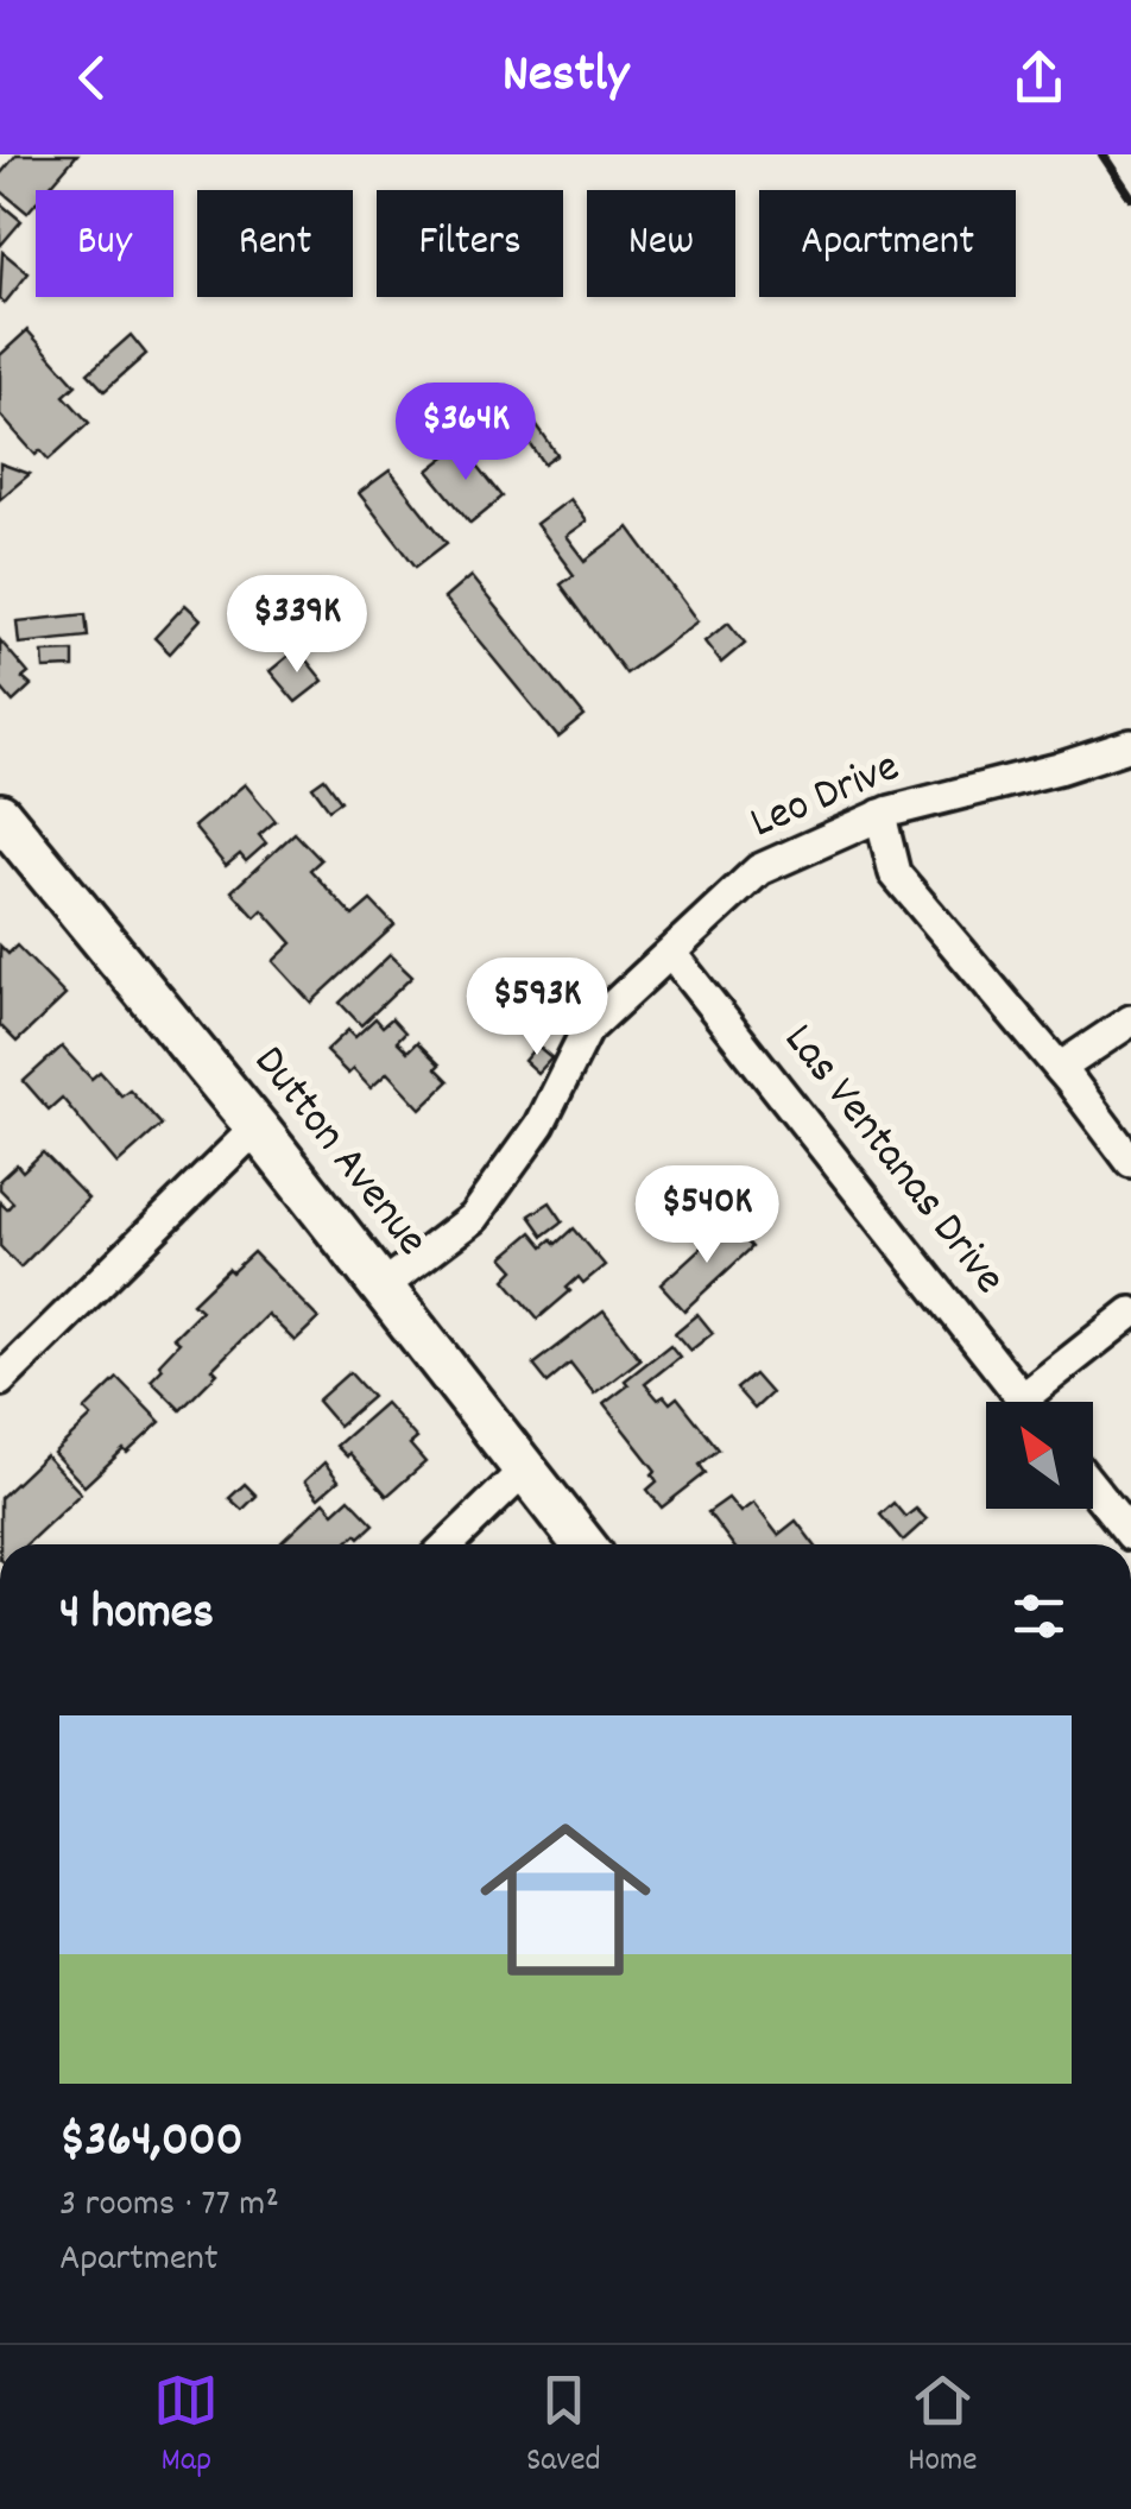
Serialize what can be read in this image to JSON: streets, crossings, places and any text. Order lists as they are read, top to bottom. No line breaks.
{"streets":{"main road":["Dutton Avenue"],"street":["Leo Drive","Las Ventanas Drive"]},"crossings":[["Leo Drive","Dutton Avenue"],["Leo Drive","Las Ventanas Drive"]],"north":"top left","page":{"header":"Nestly","chip":["Buy","Rent","Filters","New","Apartment"],"price":["$364K","$339K","$593K","$540K"],"heading":"4 homes","list":[{"name":"$364,000","note":"3 rooms · 77 m² · Apartment"}],"tabs":["Map","Saved","Home"]}}
